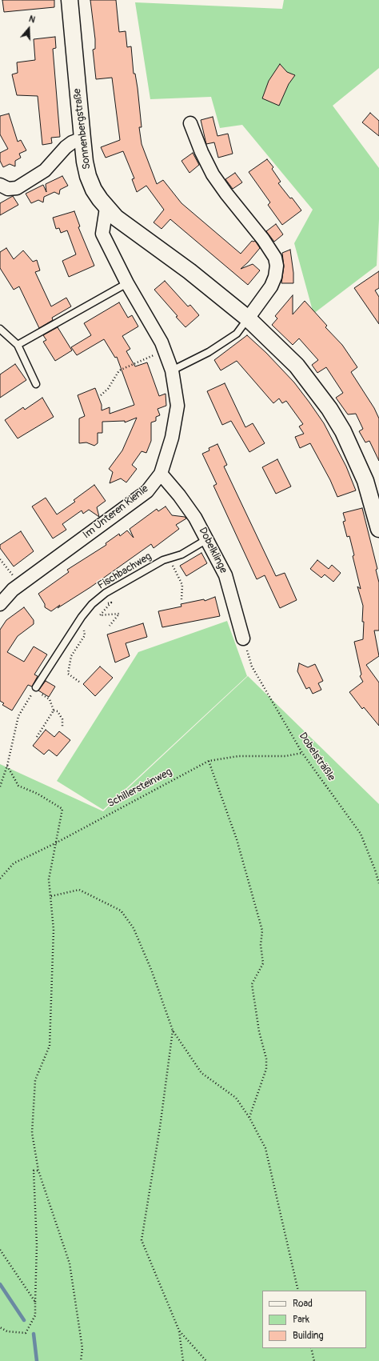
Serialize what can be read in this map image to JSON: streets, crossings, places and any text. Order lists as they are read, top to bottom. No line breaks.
{"streets":{"street":["Sonnenbergstraße","Im Unteren Kienle","Dobelklinge"],"lane":["Fischbachweg"],"path":["Dobelsträßle","Schillersteinweg"]},"crossings":[["Sonnenbergstraße","Im Unteren Kienle"],["Im Unteren Kienle","Dobelklinge"],["Dobelklinge","Fischbachweg"],["Dobelklinge","Dobelsträßle"],["Dobelsträßle","Schillersteinweg"]],"legend":["Road","Park","Building"],"north":"top"}
